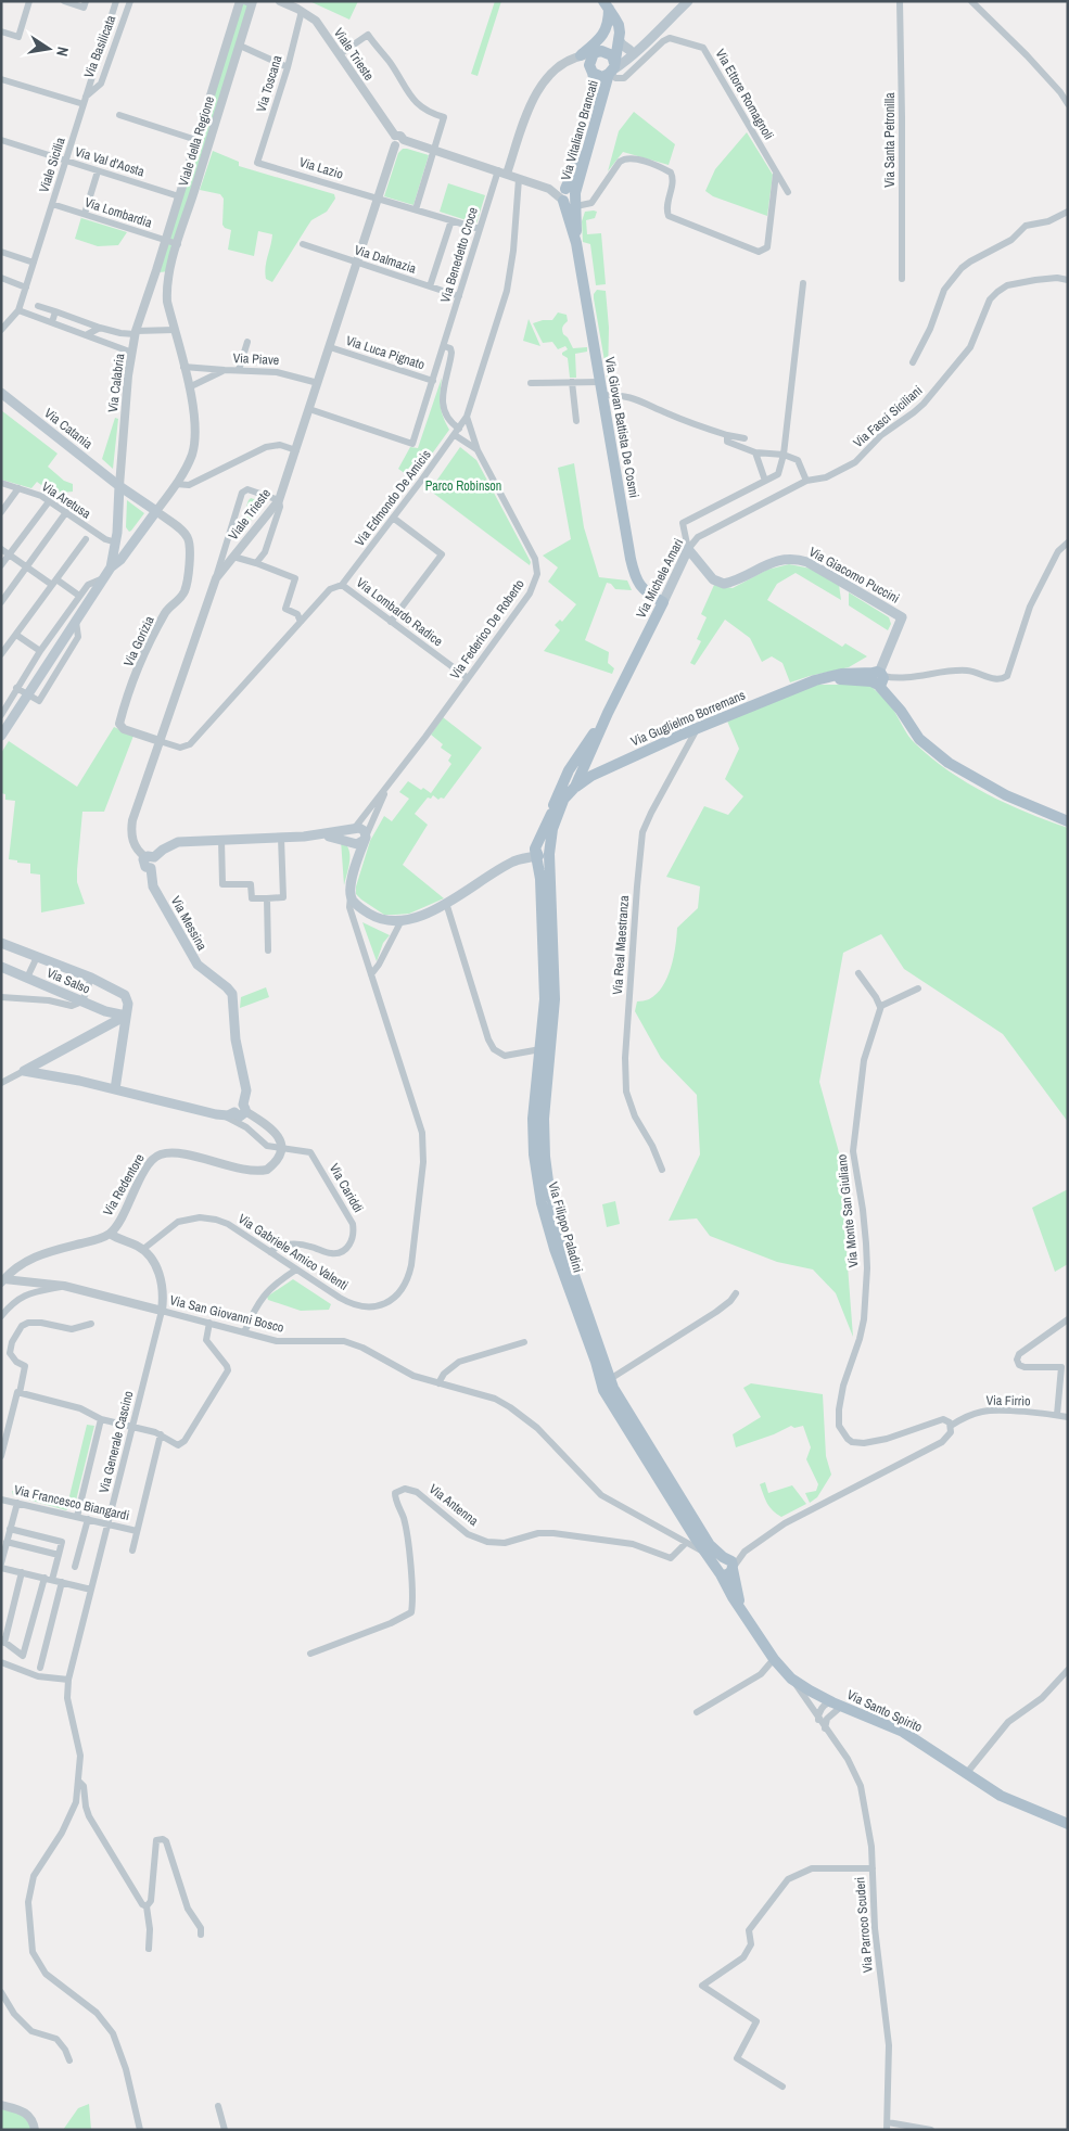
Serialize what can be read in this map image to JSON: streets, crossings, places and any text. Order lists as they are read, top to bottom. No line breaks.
{"streets":{"main road":["Via Vitaliano Brancati","Via Giovan Battista De Cosmi","Via Catania","Via Giacomo Puccini","Via Michele Amari","Via Guglielmo Borremans","Via Messina","Via Salso","Via Filippo Paladini","Via Santo Spirito"],"street":["Via Basilicata","Viale Trieste","Via Toscana","Via Ettore Romagnoli","Via Santa Petronilla","Viale della Regione","Via Val d'Aosta","Viale Sicilia","Via Lazio","Via Lombardia","Via Benedetto Croce","Via Dalmazia","Via Luca Pignato","Via Piave","Via Calabria","Via Fasci Siciliani","Via Edmondo De Amicis","Via Aretusa","Via Lombardo Radice","Via Federico De Roberto","Via Gorizia","Via Real Maestranza","Via Redentore","Via Cariddi","Via Monte San Giuliano","Via Gabriele Amico Valenti","Via San Giovanni Bosco","Via Firrìo","Via Generale Cascino","Via Francesco Biangardi","Via Antenna","Via Parroco Scuderi"]},"crossings":[["Via Basilicata","Viale Sicilia"],["Viale Trieste","Via Toscana"],["Viale Trieste","Via Lazio"],["Viale Trieste","Via Benedetto Croce"],["Viale Trieste","Via Dalmazia"],["Viale Trieste","Via Luca Pignato"],["Viale Trieste","Via Piave"],["Viale Trieste","Via Edmondo De Amicis"],["Viale Trieste","Via Gorizia"],["Viale Trieste","Via Messina"],["Via Toscana","Via Lazio"],["Via Ettore Romagnoli","Via Vitaliano Brancati"],["Via Vitaliano Brancati","Via Giovan Battista De Cosmi"],["Viale della Regione","Via Val d'Aosta"],["Viale della Regione","Via Lombardia"],["Viale della Regione","Via Piave"],["Viale della Regione","Via Calabria"],["Viale della Regione","Via Catania"],["Viale della Regione","Via Gorizia"],["Via Val d'Aosta","Viale Sicilia"],["Viale Sicilia","Via Lombardia"],["Via Lazio","Via Benedetto Croce"],["Via Benedetto Croce","Via Dalmazia"],["Via Benedetto Croce","Via Luca Pignato"],["Via Benedetto Croce","Via Edmondo De Amicis"],["Via Calabria","Via Catania"],["Via Fasci Siciliani","Via Michele Amari"],["Via Giovan Battista De Cosmi","Via Michele Amari"],["Via Catania","Via Gorizia"],["Via Edmondo De Amicis","Via Lombardo Radice"],["Via Edmondo De Amicis","Via Federico De Roberto"],["Via Edmondo De Amicis","Via Gorizia"],["Via Giacomo Puccini","Via Michele Amari"],["Via Giacomo Puccini","Via Guglielmo Borremans"],["Via Lombardo Radice","Via Federico De Roberto"],["Via Guglielmo Borremans","Via Real Maestranza"],["Via Redentore","Via Cariddi"],["Via Redentore","Via San Giovanni Bosco"],["Via Redentore","Via Generale Cascino"],["Via Cariddi","Via Gabriele Amico Valenti"],["Via Monte San Giuliano","Via Firrìo"],["Via Filippo Paladini","Via San Giovanni Bosco"],["Via Filippo Paladini","Via Santo Spirito"],["Via Gabriele Amico Valenti","Via Generale Cascino"],["Via San Giovanni Bosco","Via Generale Cascino"],["Via San Giovanni Bosco","Via Antenna"],["Via Generale Cascino","Via Francesco Biangardi"],["Via Santo Spirito","Via Parroco Scuderi"]],"parks":["Parco Robinson"],"north":"right"}
